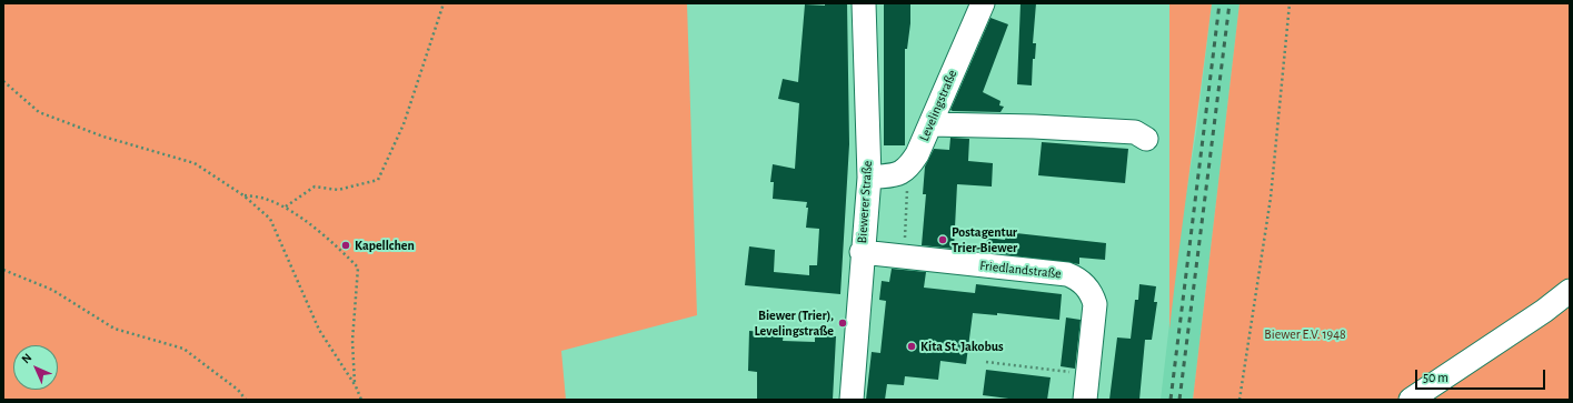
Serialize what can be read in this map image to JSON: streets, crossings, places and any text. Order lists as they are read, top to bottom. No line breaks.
{"streets":{"street":["Levelingstraße","Biewerer Straße","Friedlandstraße"]},"crossings":[["Biewerer Straße","Friedlandstraße"]],"parks":["Biewer E.V. 1948"],"places":["Postagentur Trier-Biewer","Kapellchen","Biewer (Trier), Levelingstraße","Kita St. Jakobus"],"scale_bar":"50 m","north":"top left"}
